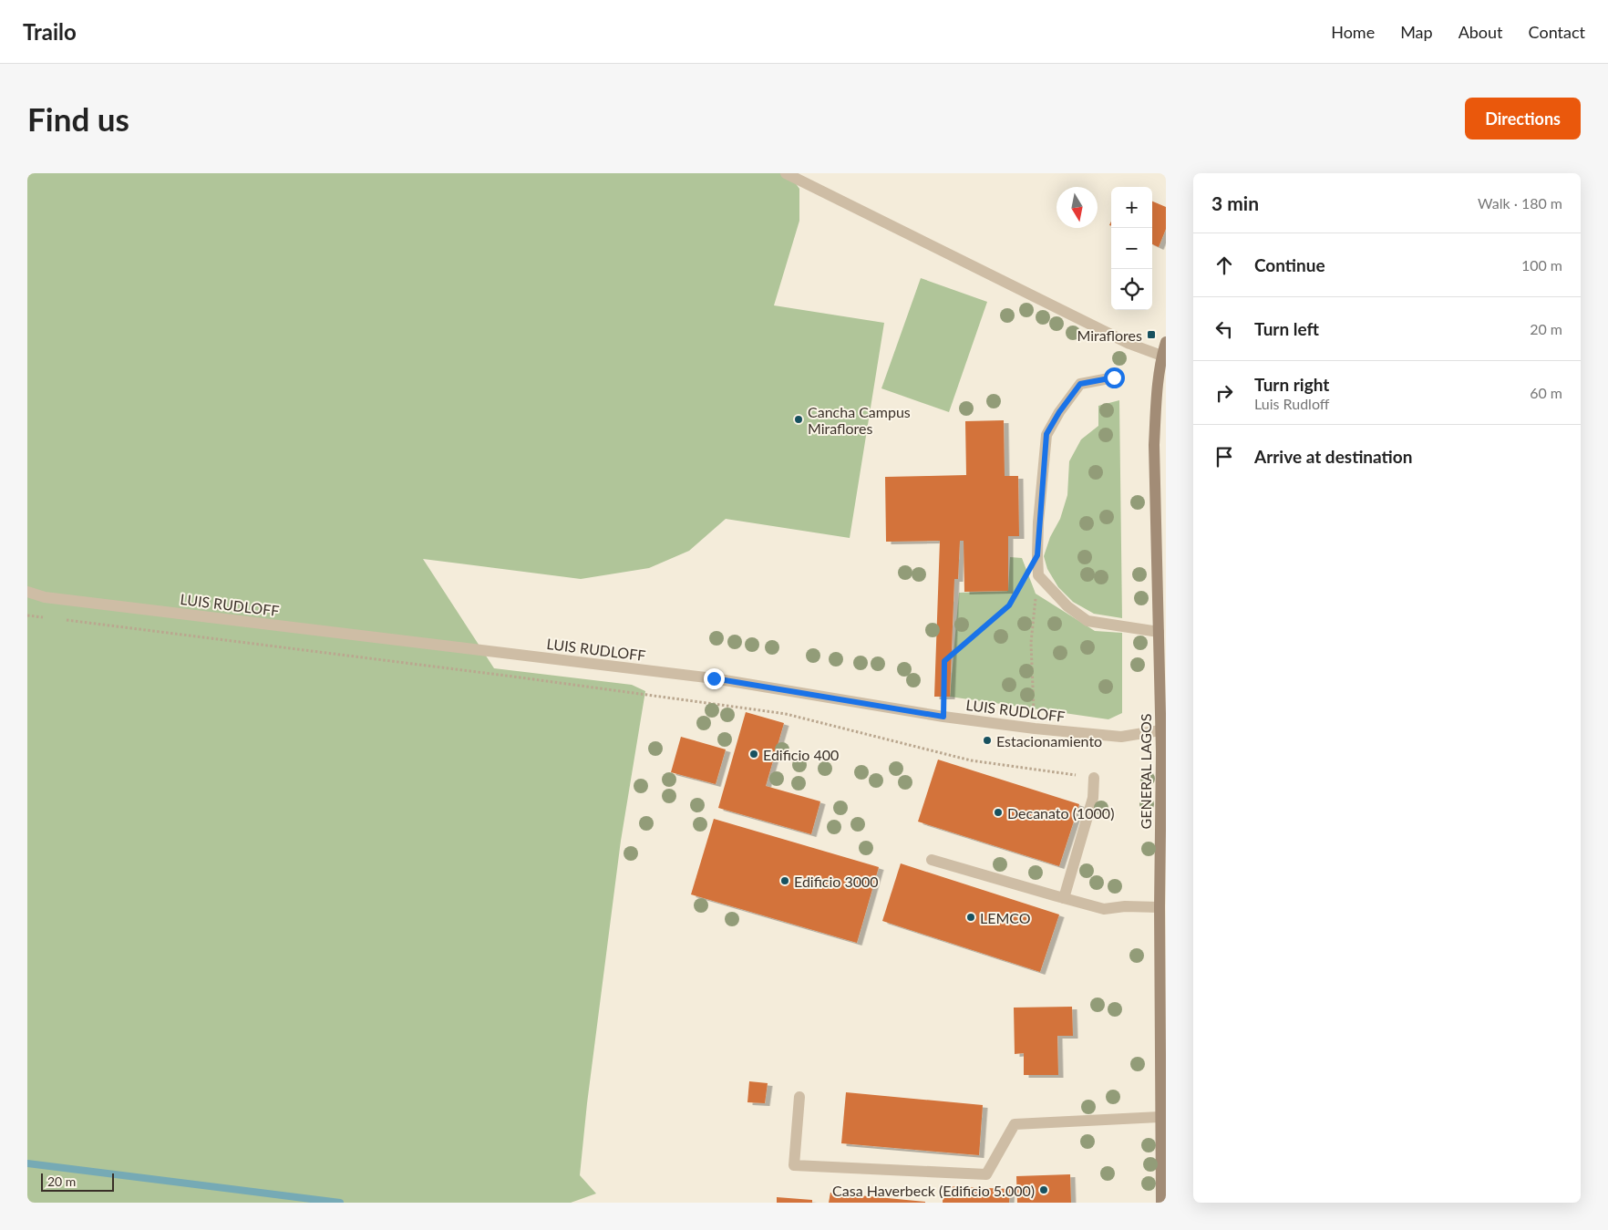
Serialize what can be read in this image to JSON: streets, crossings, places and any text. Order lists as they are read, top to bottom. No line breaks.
{"streets":{"main road":["GENERAL LAGOS"],"street":["LUIS RUDLOFF"]},"crossings":[["LUIS RUDLOFF","GENERAL LAGOS"]],"places":{"transit":["Miraflores"],"other":["Cancha Campus Miraflores","Estacionamiento","Edificio 400","Decanato (1000)","Edificio 3000","LEMCO","Casa Haverbeck (Edificio 5.000)"]},"scale_bar":"20 m","north":"bottom","page":{"header":"Trailo","nav":["Home","Map","About","Contact"],"buttons":"Directions","title":"Find us","heading":["3 min","Walk · 180 m"],"map_buttons":["+","−"],"list":[["Continue","100 m"],["Turn left","20 m"],["Turn right","Luis Rudloff","60 m"],"Arrive at destination"],"scale":"20 m"}}
